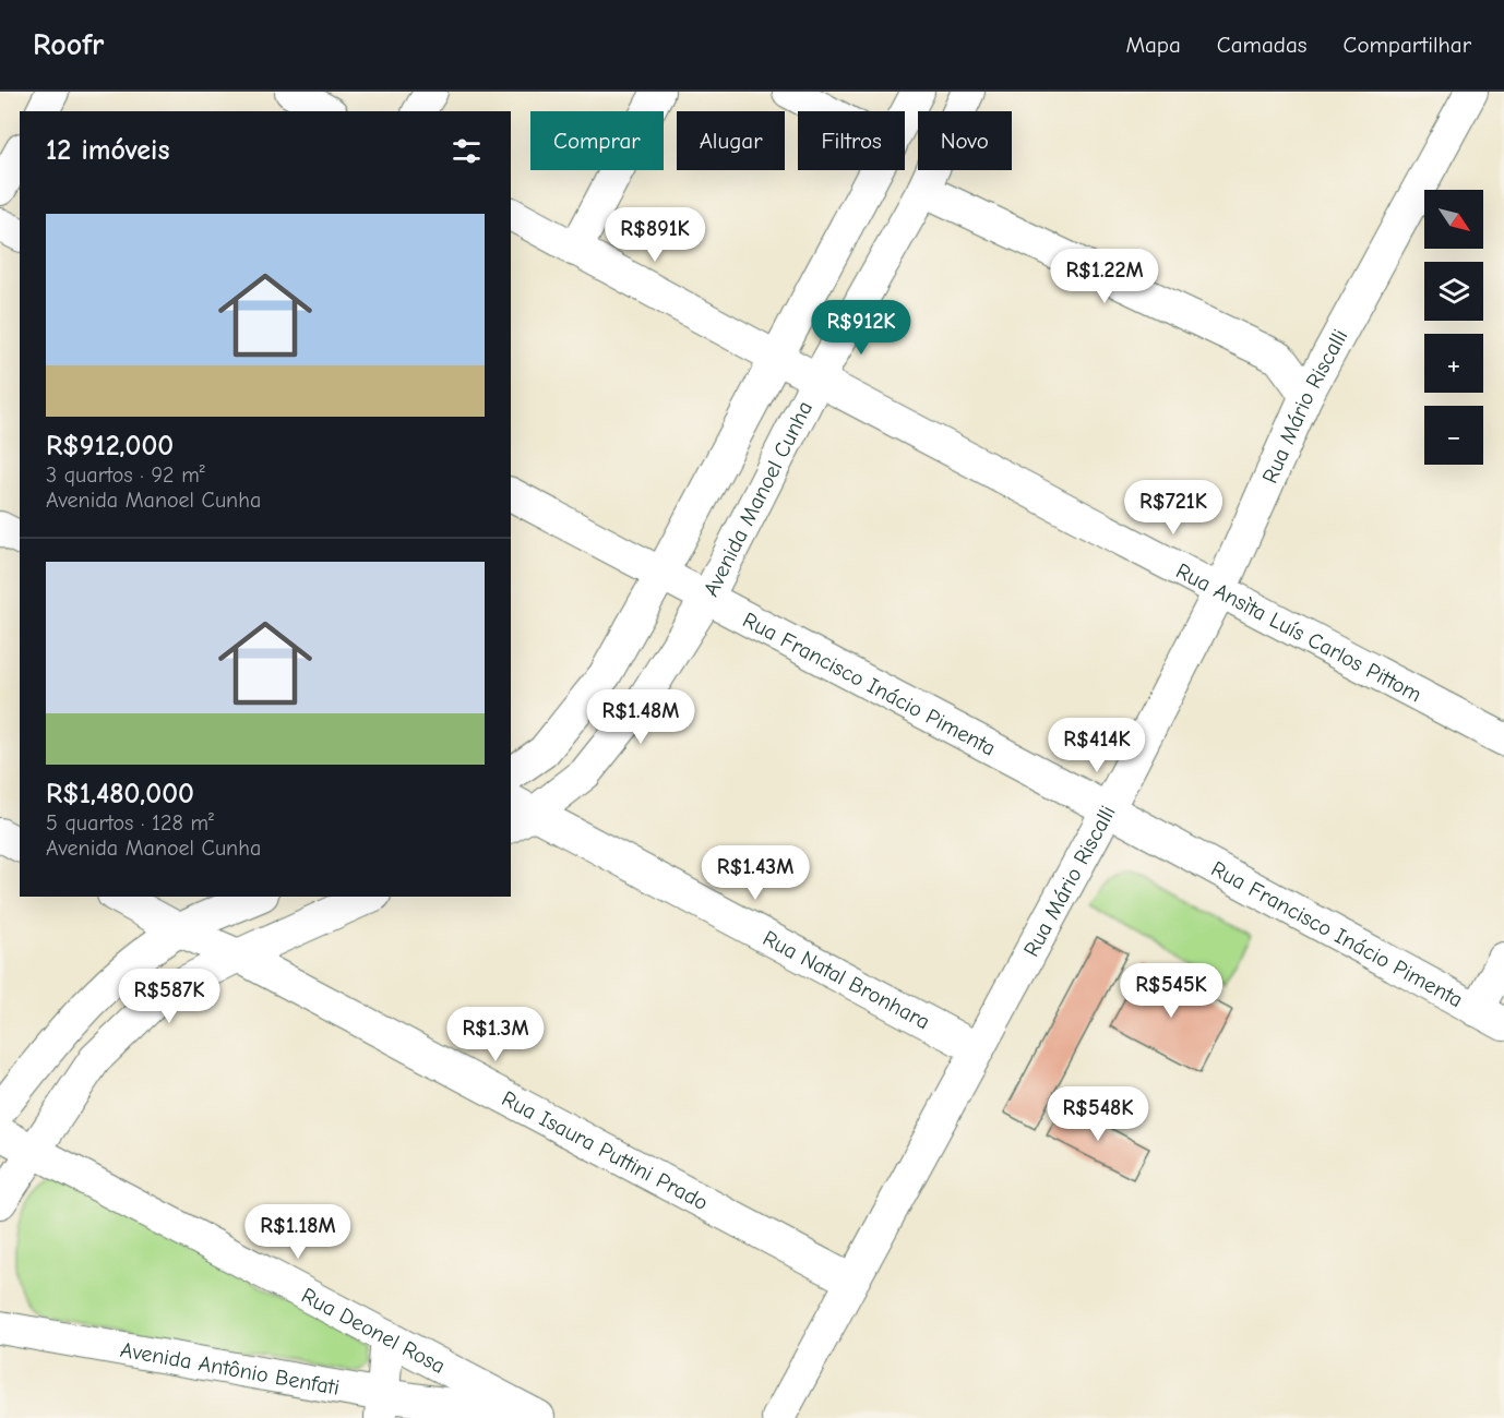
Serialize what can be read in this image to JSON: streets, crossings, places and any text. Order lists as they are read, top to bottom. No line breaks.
{"streets":{"street":["Rua Mário Riscalli","Avenida Manoel Cunha","Rua Ansìta Luís Carlos Pittom","Rua Francisco Inácio Pimenta","Rua Natal Bronhara","Rua Isaura Puttini Prado","Rua Deonel Rosa","Avenida Antônio Benfati"]},"crossings":[["Rua Mário Riscalli","Rua Ansìta Luís Carlos Pittom"],["Rua Mário Riscalli","Rua Francisco Inácio Pimenta"],["Rua Mário Riscalli","Rua Natal Bronhara"],["Rua Mário Riscalli","Rua Isaura Puttini Prado"],["Avenida Manoel Cunha","Rua Ansìta Luís Carlos Pittom"],["Avenida Manoel Cunha","Rua Francisco Inácio Pimenta"],["Avenida Manoel Cunha","Rua Natal Bronhara"],["Rua Deonel Rosa","Avenida Antônio Benfati"]],"north":"bottom right","page":{"header":"Roofr","nav":["Mapa","Camadas","Compartilhar"],"chip":["Comprar","Alugar","Filtros","Novo"],"heading":"12 imóveis","map_buttons":["+","−"],"list":[{"name":"R$912,000","note":"3 quartos · 92 m² · Avenida Manoel Cunha"},{"name":"R$1,480,000","note":"5 quartos · 128 m² · Avenida Manoel Cunha"}],"price":["R$891K","R$1.22M","R$912K","R$721K","R$1.48M","R$414K","R$1.43M","R$545K","R$587K","R$1.3M","R$548K","R$1.18M"]}}
